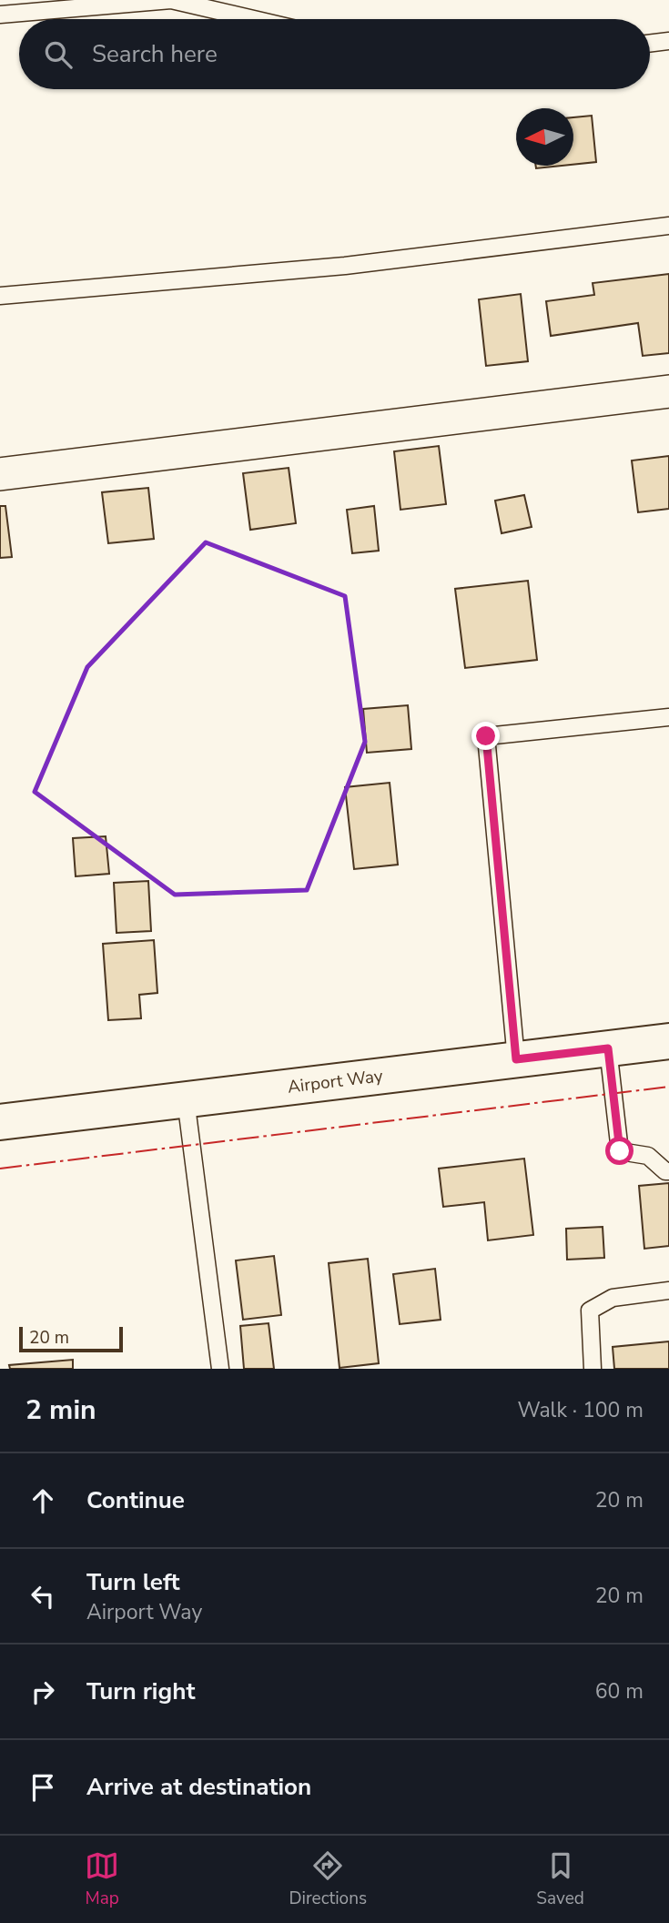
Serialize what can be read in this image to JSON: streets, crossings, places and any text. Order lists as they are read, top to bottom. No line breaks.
{"streets":{"main road":["Airport Way"]},"scale_bar":"20 m","north":"left","page":{"search":"Search here","scale":"20 m","heading":["2 min","Walk · 100 m"],"list":[["Continue","20 m"],["Turn left","Airport Way","20 m"],["Turn right","60 m"],"Arrive at destination"],"nav":["Map","Directions","Saved"]}}
